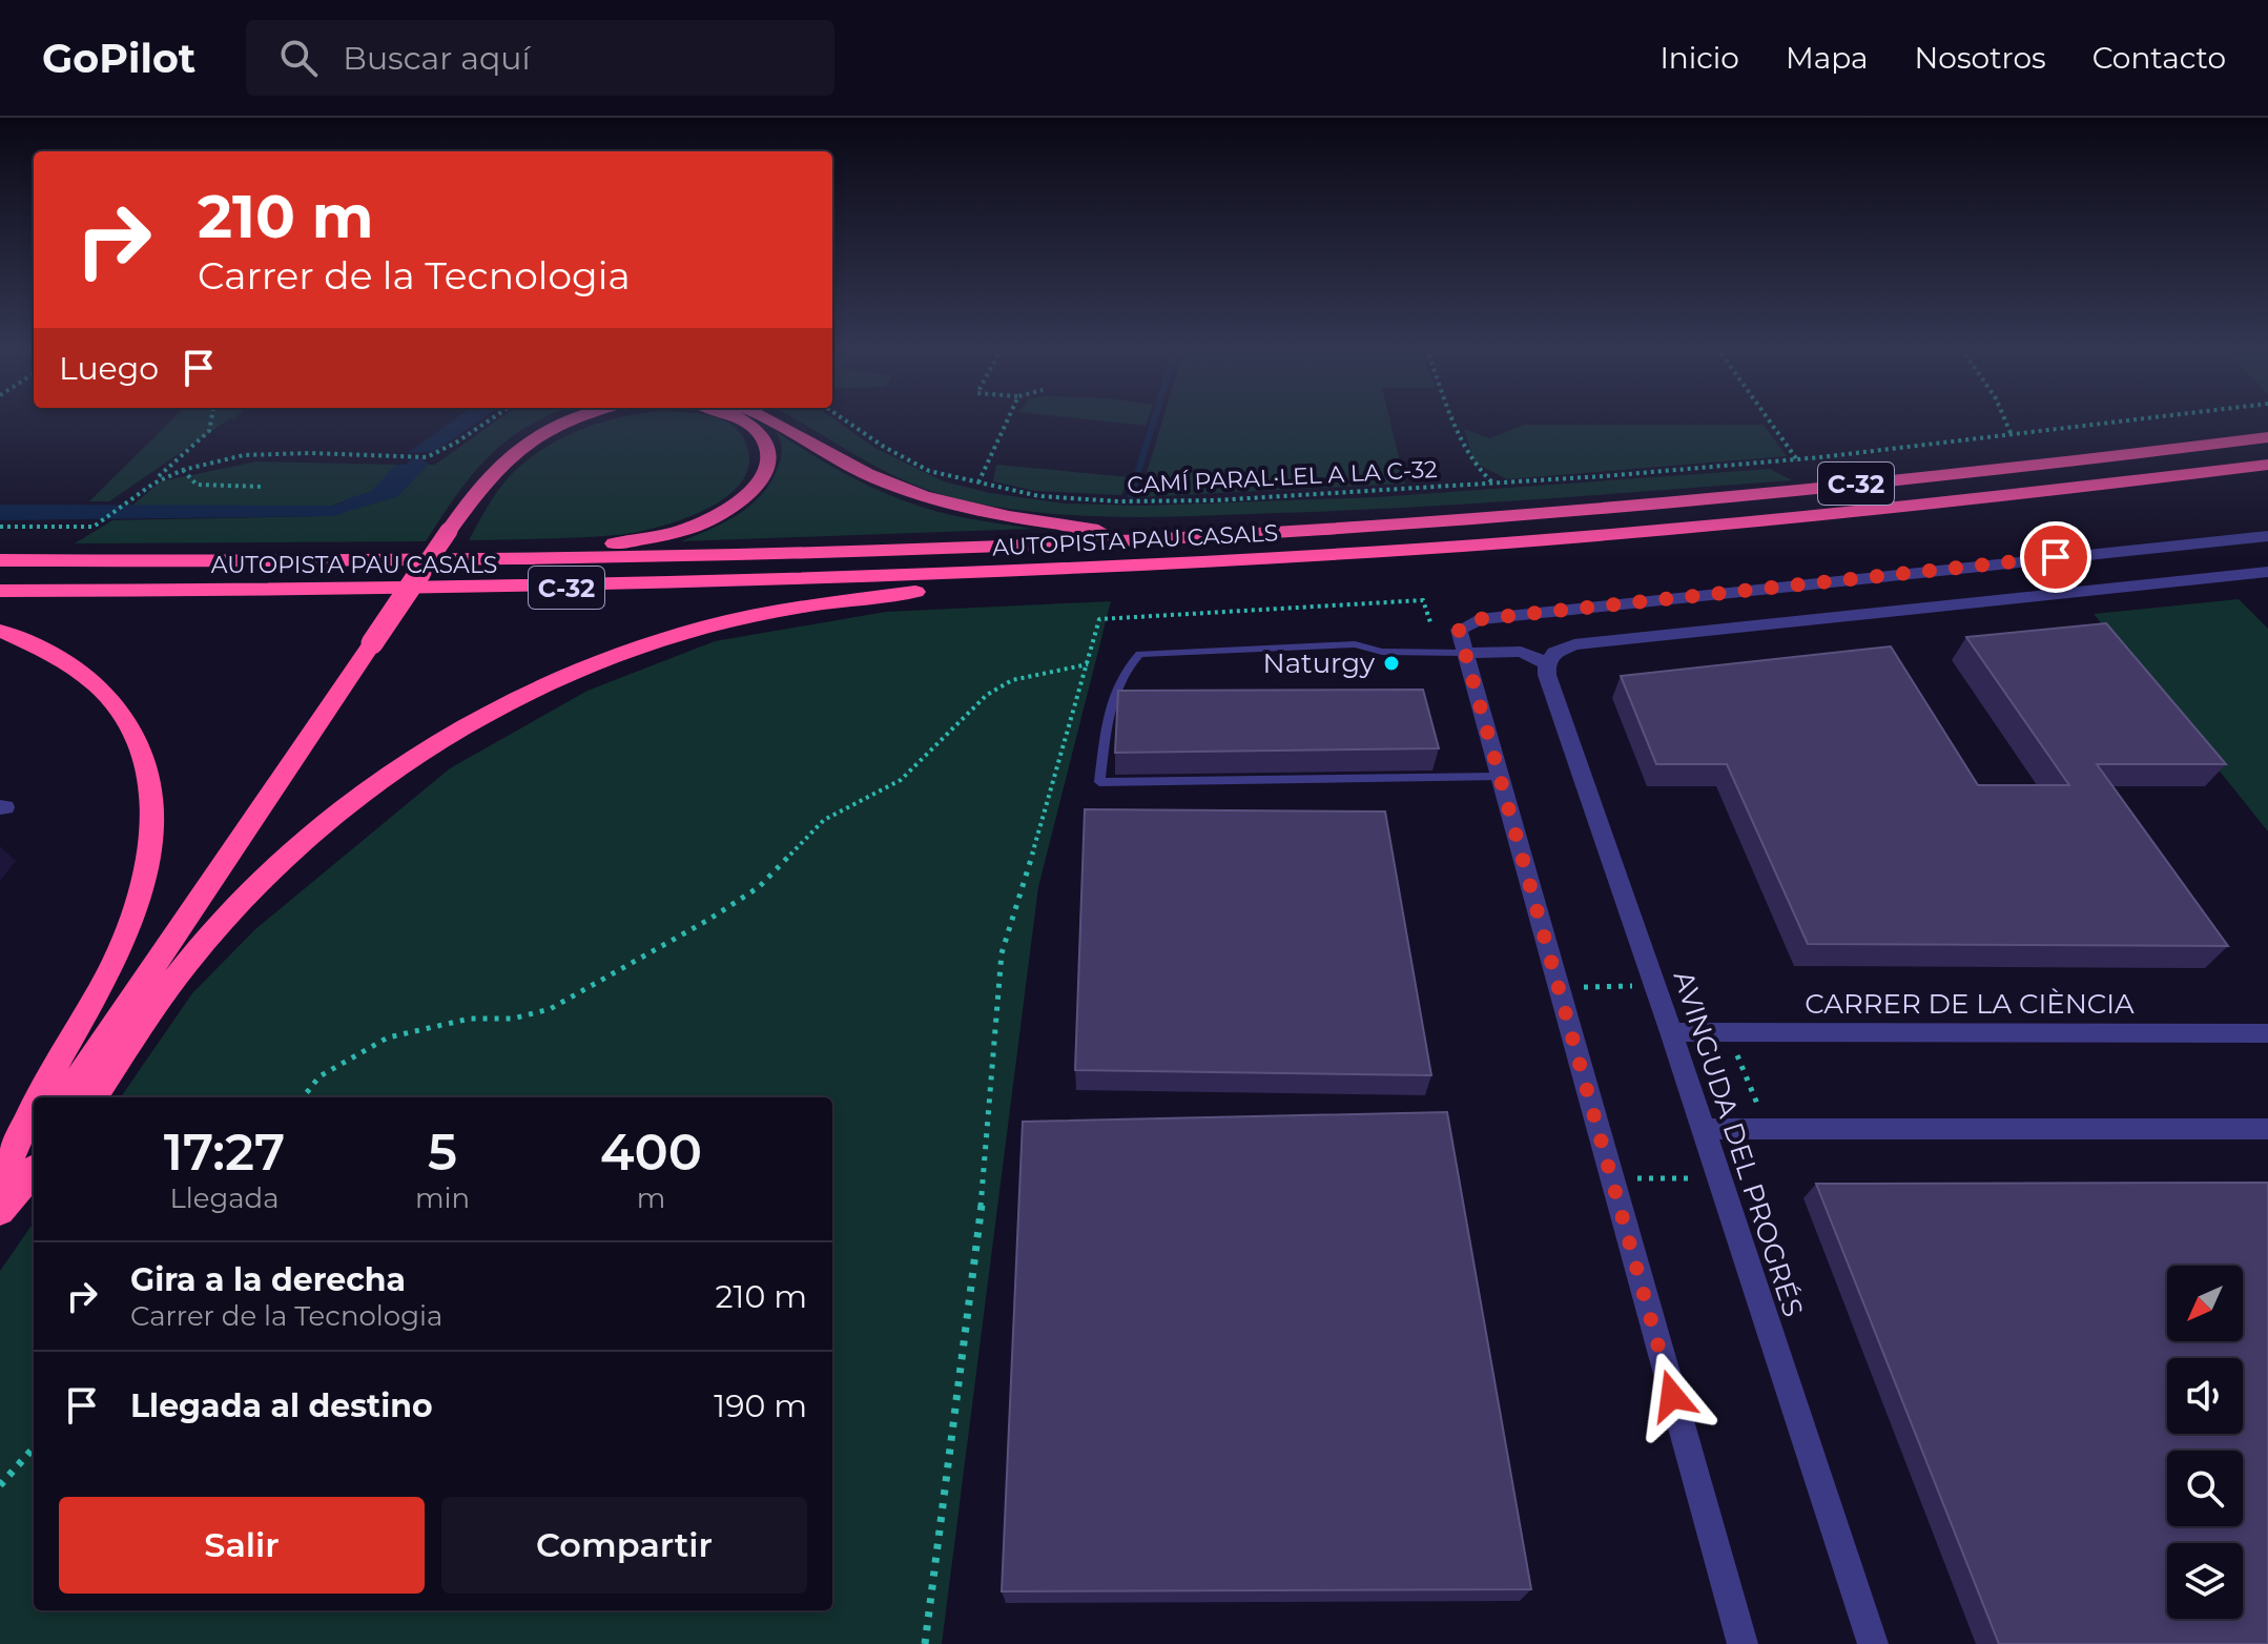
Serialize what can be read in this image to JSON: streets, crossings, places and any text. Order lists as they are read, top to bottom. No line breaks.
{"streets":{"highway":["C-32","AUTOPISTA PAU CASALS"],"street":["CARRER DE LA CIÈNCIA","AVINGUDA DEL PROGRÉS"],"path":["CAMÍ PARAL·LEL A LA C-32"]},"crossings":[["CARRER DE LA CIÈNCIA","AVINGUDA DEL PROGRÉS"]],"places":["Naturgy"],"north":"bottom left","page":{"header":"GoPilot","search":"Buscar aquí","nav":["Inicio","Mapa","Nosotros","Contacto"],"turn":["210 m","Carrer de la Tecnologia"],"then":"Luego","eta":["17:27","Llegada","5","min","400","m"],"list":[{"name":"Gira a la derecha","note":"Carrer de la Tecnologia","value":"210 m"},{"name":"Llegada al destino","value":"190 m"}],"buttons":["Salir","Compartir"]}}
